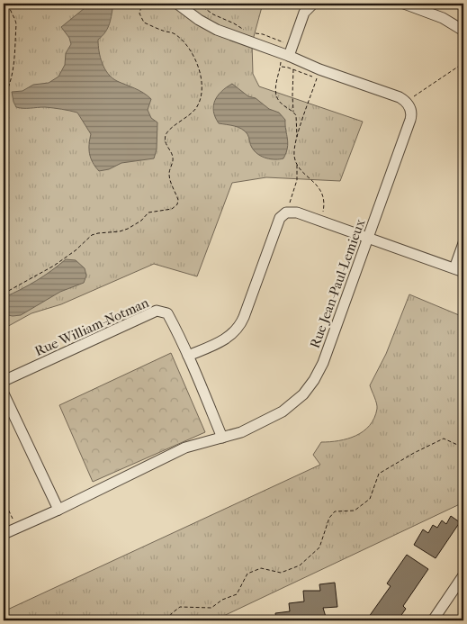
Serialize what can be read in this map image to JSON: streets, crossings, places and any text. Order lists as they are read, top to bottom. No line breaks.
{"streets":{"street":["Rue Jean-Paul-Lemieux","Rue William-Notman"]},"crossings":[["Rue Jean-Paul-Lemieux","Rue William-Notman"]]}
